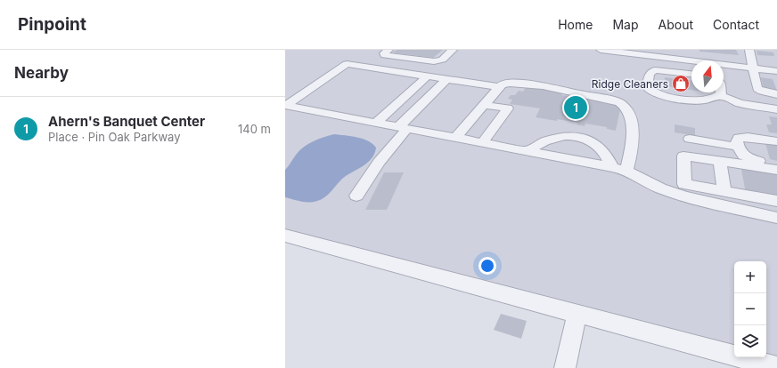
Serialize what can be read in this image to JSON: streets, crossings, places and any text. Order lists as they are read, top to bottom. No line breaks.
{"places":{"shop":["Ridge Cleaners"]},"north":"top","page":{"header":"Pinpoint","nav":["Home","Map","About","Contact"],"heading":"Nearby","pins":"1","list":[{"mark":"1","name":"Ahern's Banquet Center","note":"Place · Pin Oak Parkway","value":"140 m"}],"map_buttons":["+","−"]}}
